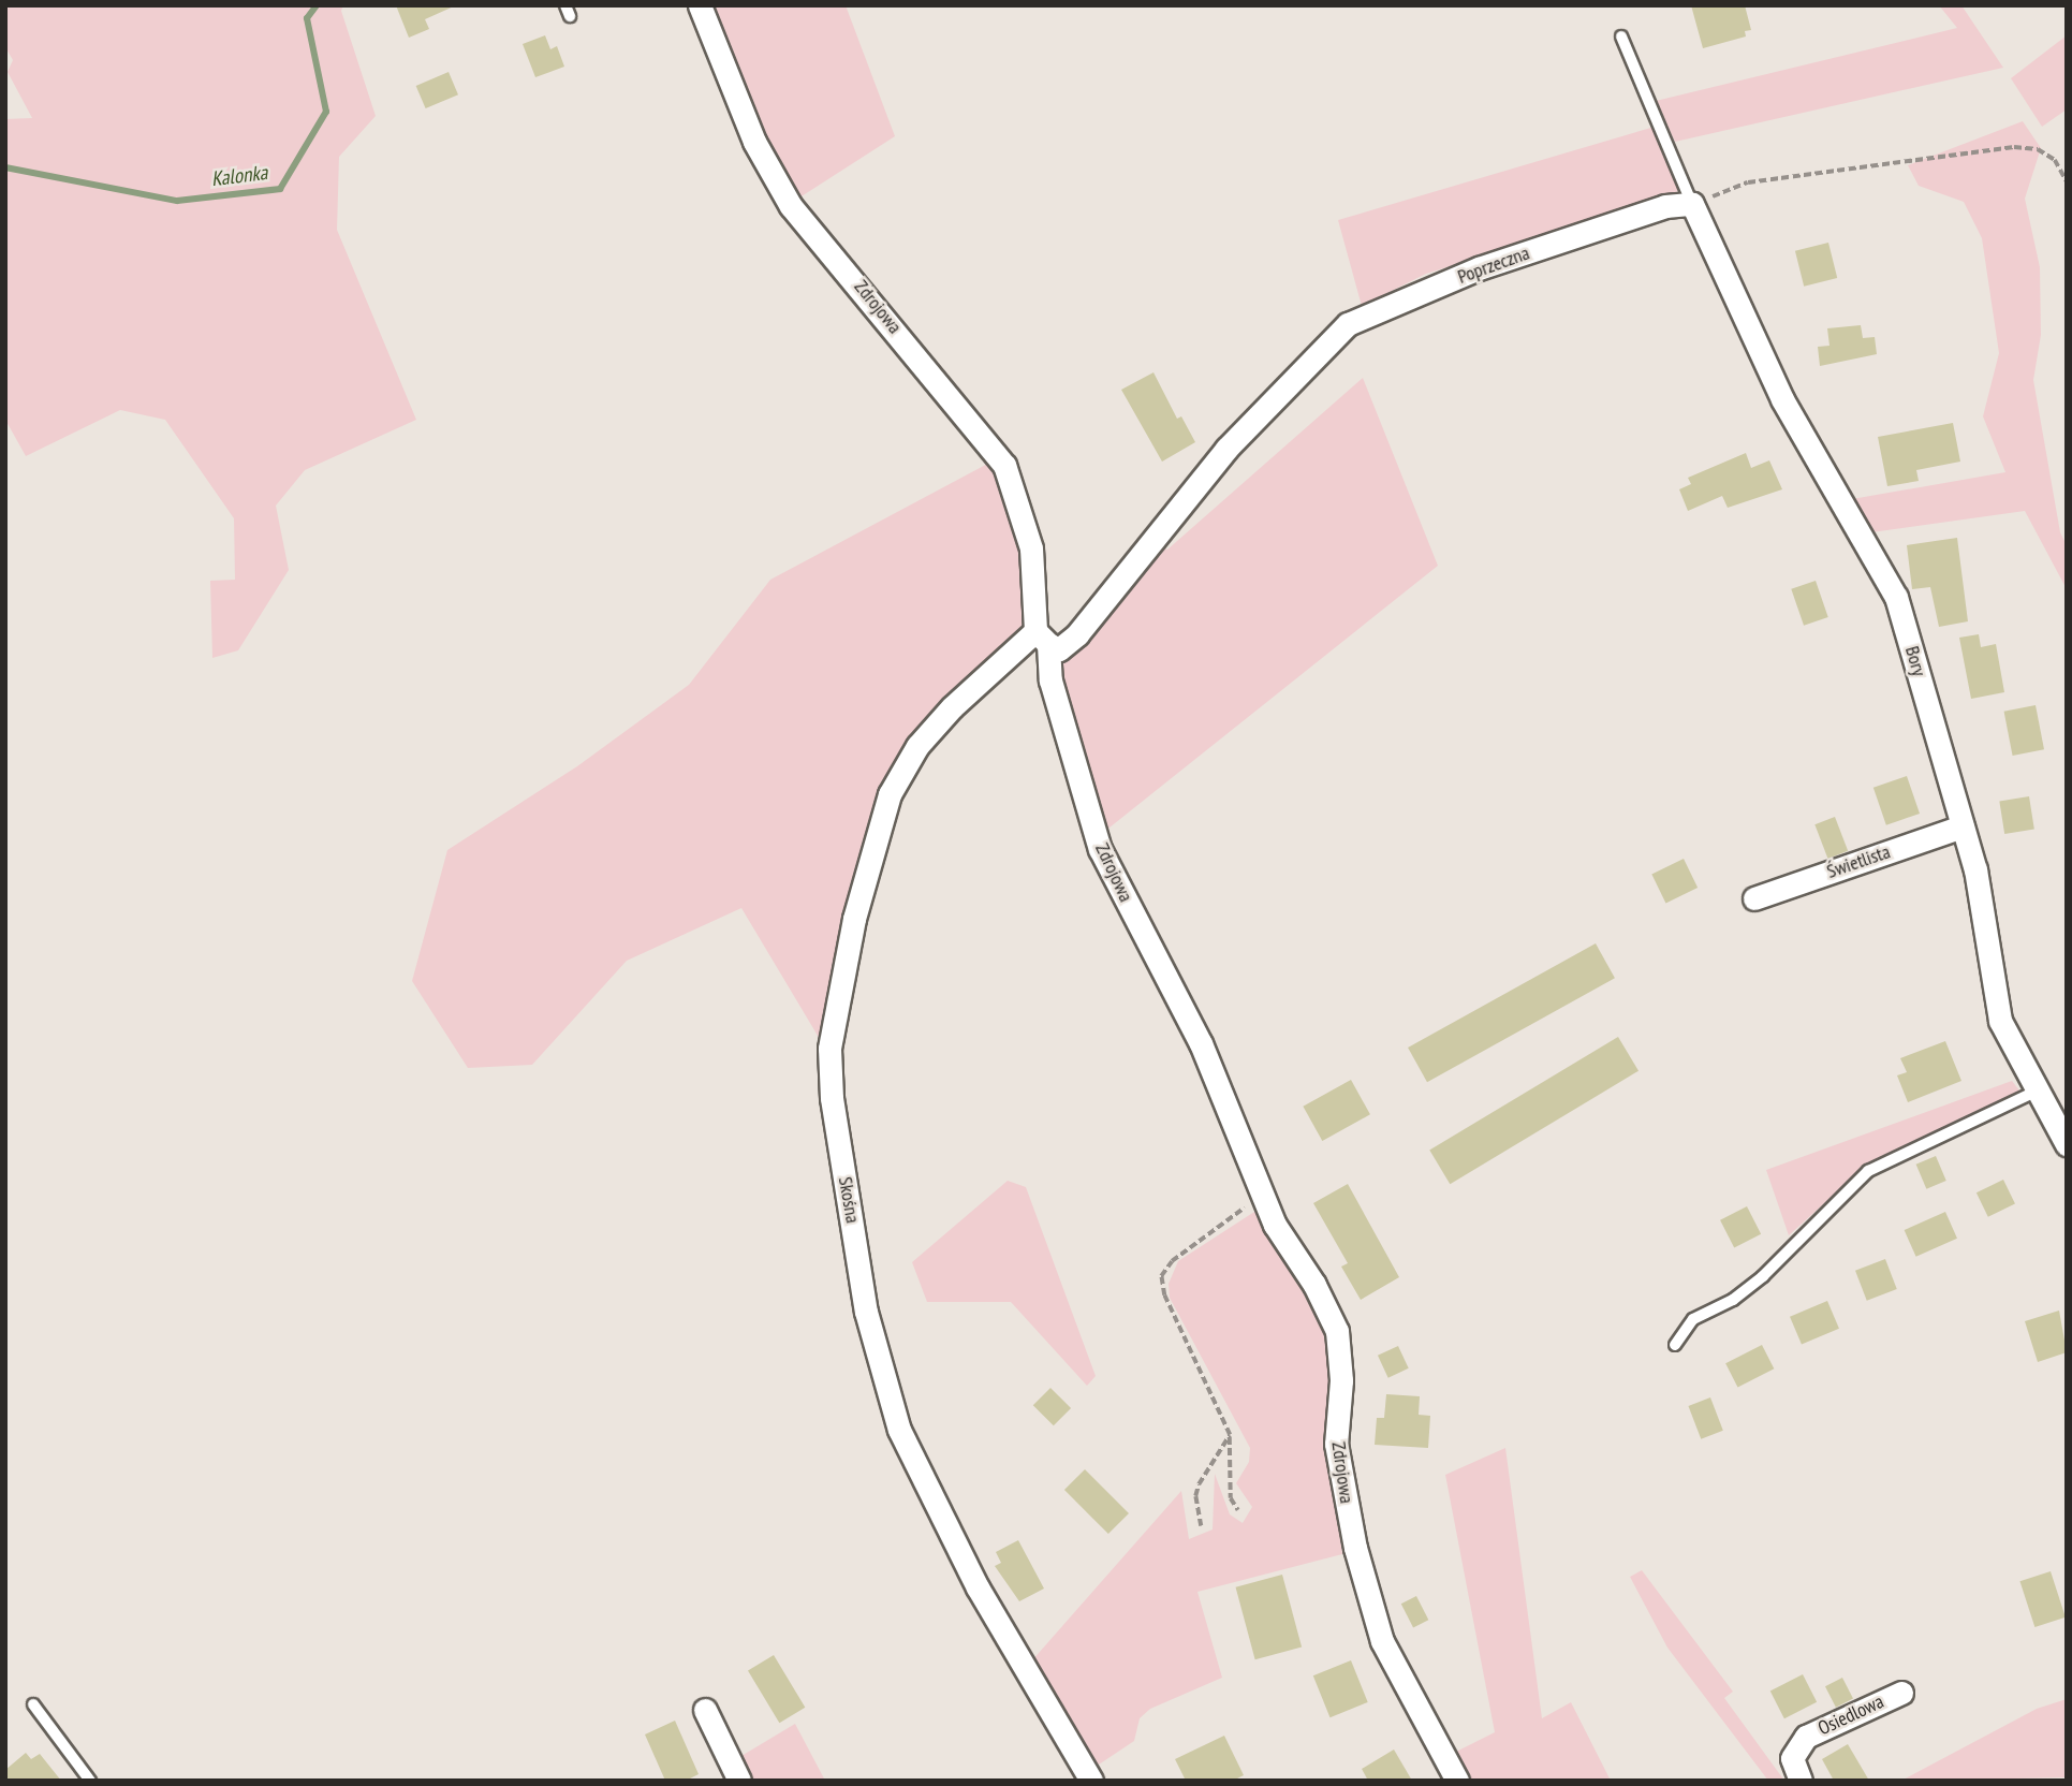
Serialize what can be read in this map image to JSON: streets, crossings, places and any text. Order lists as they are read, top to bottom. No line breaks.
{"streets":{"street":["Poprzeczna","Zdrojowa","Bory","Świetlista","Skośna","Osiedlowa"]},"crossings":[["Poprzeczna","Zdrojowa"],["Poprzeczna","Bory"],["Poprzeczna","Skośna"],["Zdrojowa","Skośna"],["Bory","Świetlista"]],"water":["Kalonka"]}
